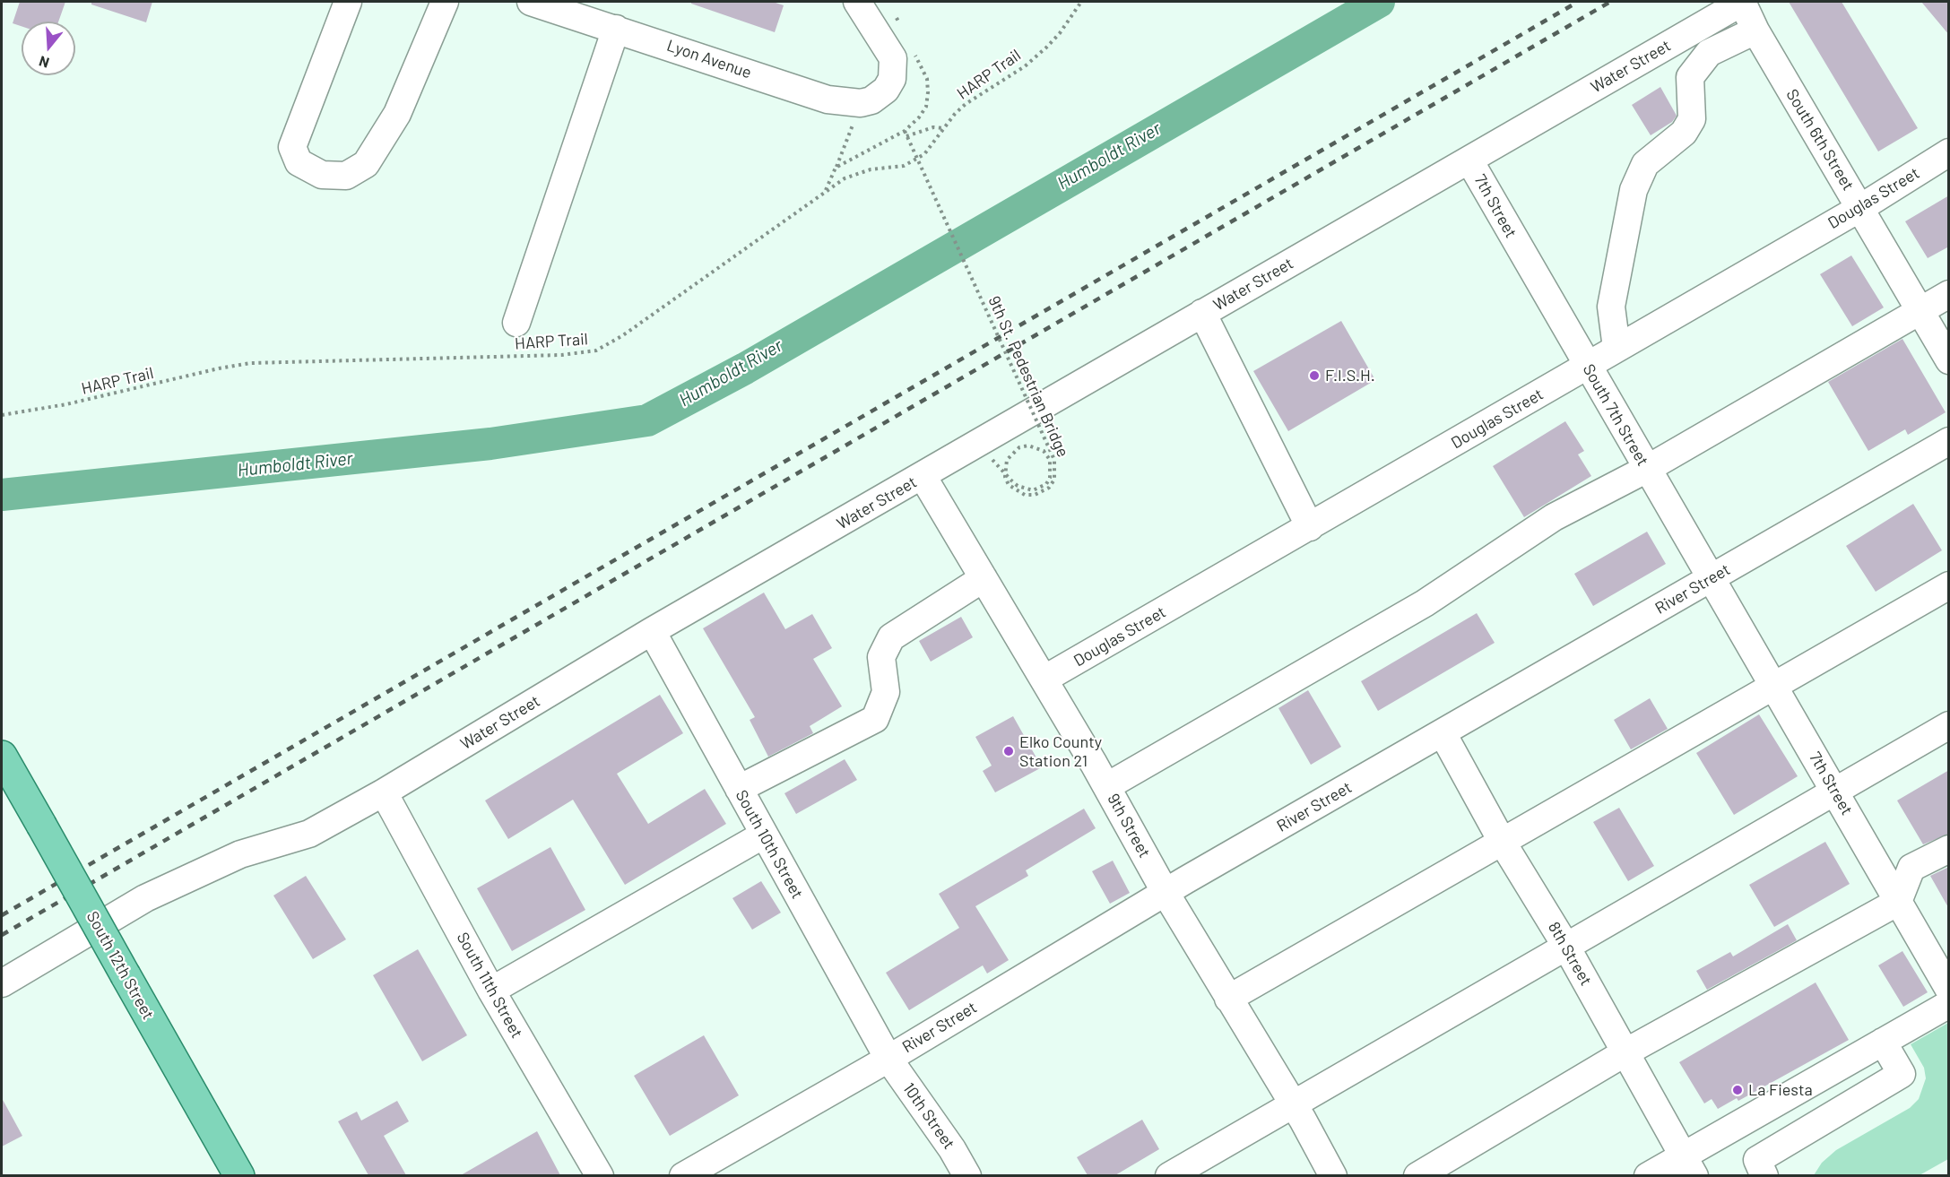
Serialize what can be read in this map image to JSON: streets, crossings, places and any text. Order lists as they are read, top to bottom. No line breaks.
{"streets":{"main road":["South 12th Street"],"street":["Lyon Avenue","Water Street","South 6th Street","Douglas Street","7th Street","South 7th Street","River Street","9th Street","South 10th Street","8th Street","South 11th Street","10th Street"],"path":["HARP Trail","9th St. Pedestrian Bridge"]},"crossings":[["Water Street","South 6th Street"],["Water Street","7th Street"],["Water Street","9th Street"],["Water Street","South 10th Street"],["Water Street","South 11th Street"],["South 6th Street","Douglas Street"],["Douglas Street","South 7th Street"],["Douglas Street","9th Street"],["7th Street","South 7th Street"],["7th Street","River Street"],["South 7th Street","River Street"],["River Street","9th Street"],["River Street","South 10th Street"],["River Street","8th Street"],["River Street","10th Street"],["South 10th Street","10th Street"]],"water":["Humboldt River"],"places":["F.I.S.H.","Elko County Station 21","La Fiesta"],"north":"bottom"}
